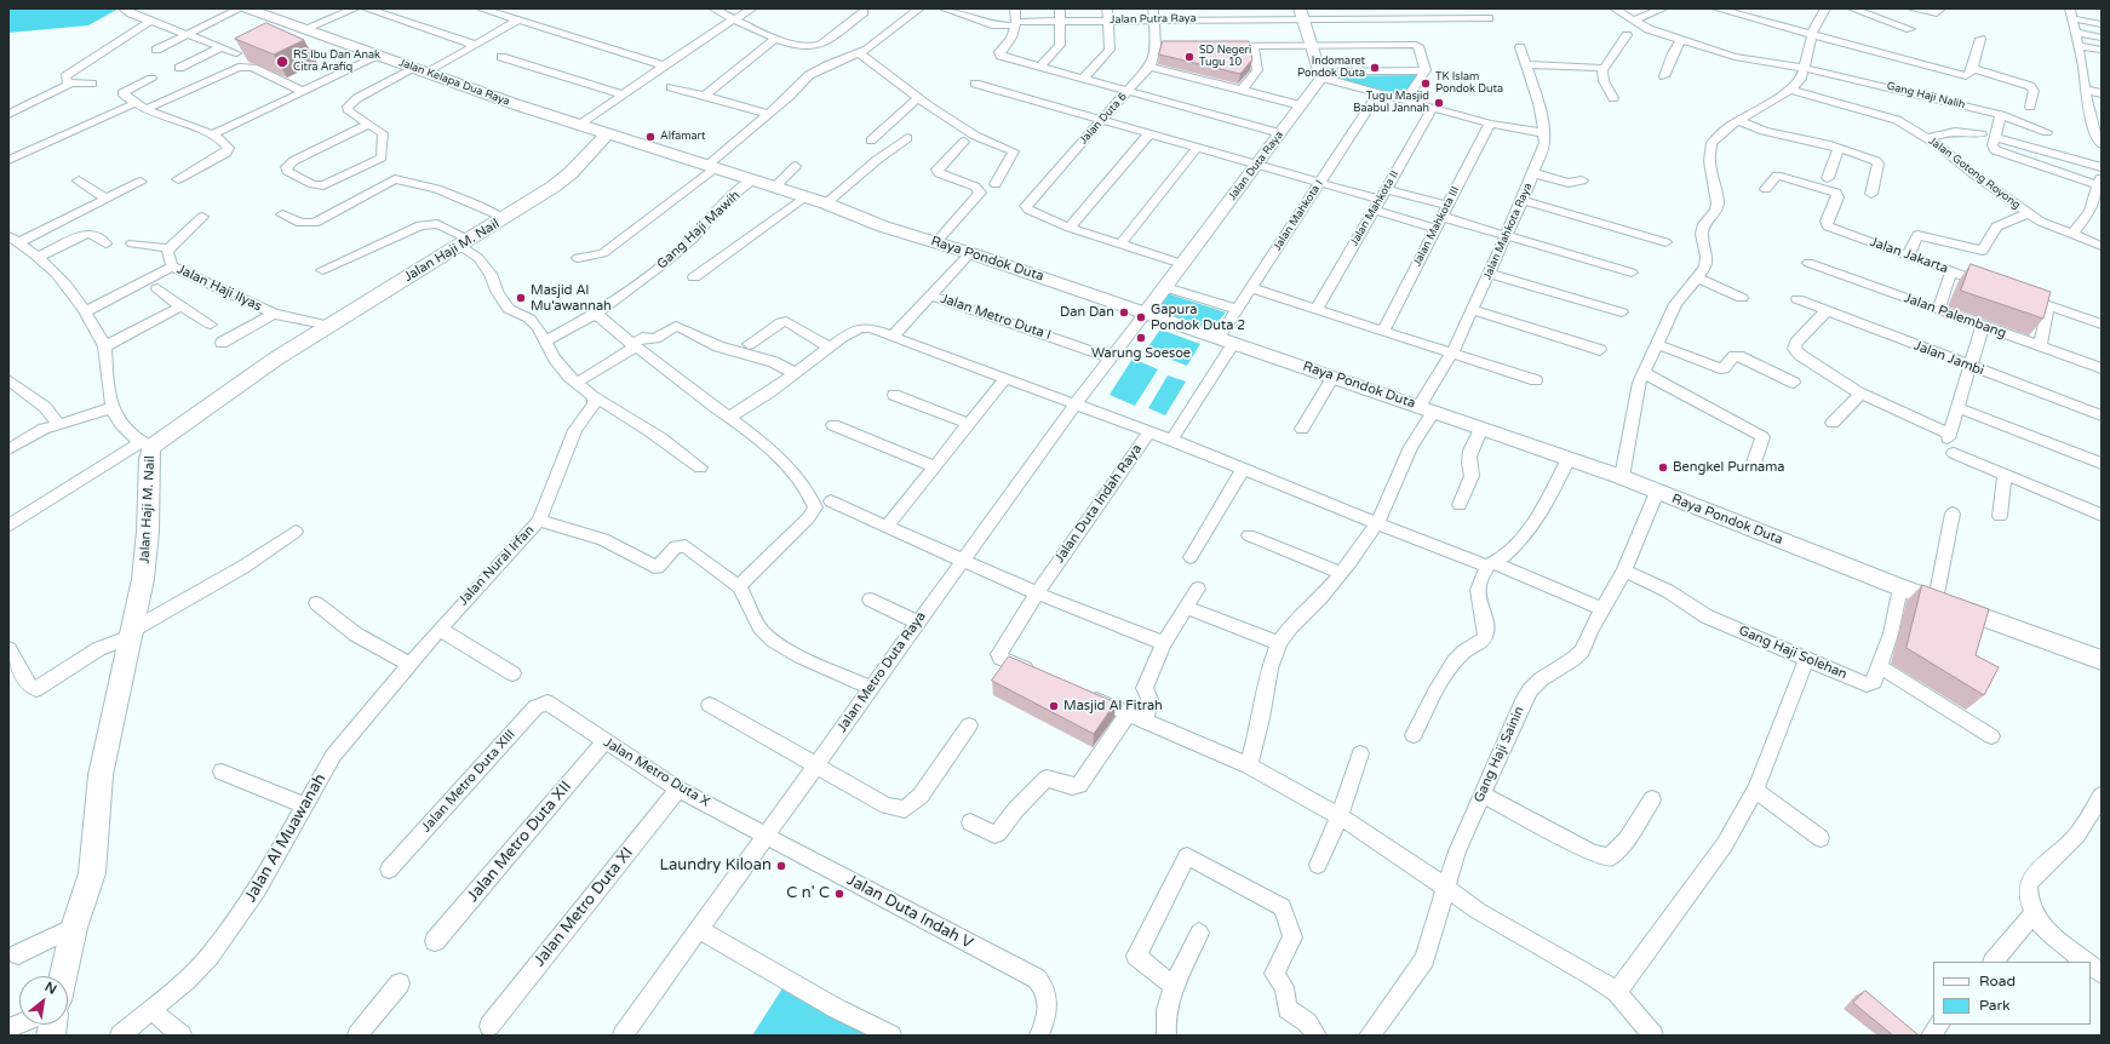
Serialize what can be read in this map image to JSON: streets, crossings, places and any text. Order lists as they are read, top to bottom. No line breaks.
{"streets":{"main road":["Jalan Kelapa Dua Raya","Jalan Haji M. Nail","Raya Pondok Duta"],"street":["Jalan Putra Raya","Gang Haji Nalih","Jalan Duta 6","Jalan Duta Raya","Jalan Gotong Royong","Jalan Mahkota II","Jalan Mahkota I","Jalan Mahkota III","Gang Haji Mawih","Jalan Mahkota Raya","Jalan Jakarta","Jalan Haji Ilyas","Jalan Palembang","Jalan Metro Duta I","Jalan Jambi","Jalan Duta Indah Raya","Jalan Nural Irfan","Gang Haji Solehan","Jalan Metro Duta Raya","Gang Haji Sainin","Jalan Metro Duta X","Jalan Metro Duta XIII","Jalan Al Muawanah","Jalan Metro Duta XII","Jalan Metro Duta XI","Jalan Duta Indah V"]},"crossings":[["Jalan Putra Raya","Jalan Duta 6"],["Jalan Kelapa Dua Raya","Jalan Haji M. Nail"],["Jalan Kelapa Dua Raya","Raya Pondok Duta"],["Jalan Duta Raya","Raya Pondok Duta"],["Jalan Duta Raya","Jalan Metro Duta Raya"],["Jalan Mahkota I","Raya Pondok Duta"],["Gang Haji Mawih","Raya Pondok Duta"],["Jalan Mahkota Raya","Raya Pondok Duta"],["Jalan Haji M. Nail","Raya Pondok Duta"],["Jalan Haji M. Nail","Jalan Haji Ilyas"],["Raya Pondok Duta","Gang Haji Solehan"],["Raya Pondok Duta","Jalan Metro Duta Raya"],["Raya Pondok Duta","Gang Haji Sainin"],["Jalan Metro Duta I","Jalan Duta Indah Raya"],["Jalan Metro Duta I","Jalan Metro Duta Raya"],["Jalan Duta Indah Raya","Jalan Metro Duta Raya"],["Jalan Nural Irfan","Jalan Al Muawanah"],["Gang Haji Solehan","Gang Haji Sainin"],["Jalan Metro Duta Raya","Jalan Metro Duta X"],["Jalan Metro Duta Raya","Jalan Duta Indah V"],["Jalan Metro Duta X","Jalan Metro Duta XIII"],["Jalan Metro Duta X","Jalan Metro Duta XII"],["Jalan Metro Duta X","Jalan Metro Duta XI"],["Jalan Metro Duta X","Jalan Duta Indah V"]],"places":["SD Negeri Tugu 10","RS Ibu Dan Anak Citra Arafiq","Indomaret Pondok Duta","TK Islam Pondok Duta","Tugu Masjid Baabul Jannah","Alfamart","Masjid Al Mu'awannah","Dan Dan","Gapura Pondok Duta 2","Warung Soesoe","Bengkel Purnama","Masjid Al Fitrah","Laundry Kiloan","C n' C"],"legend":["Road","Park"],"north":"top right"}
